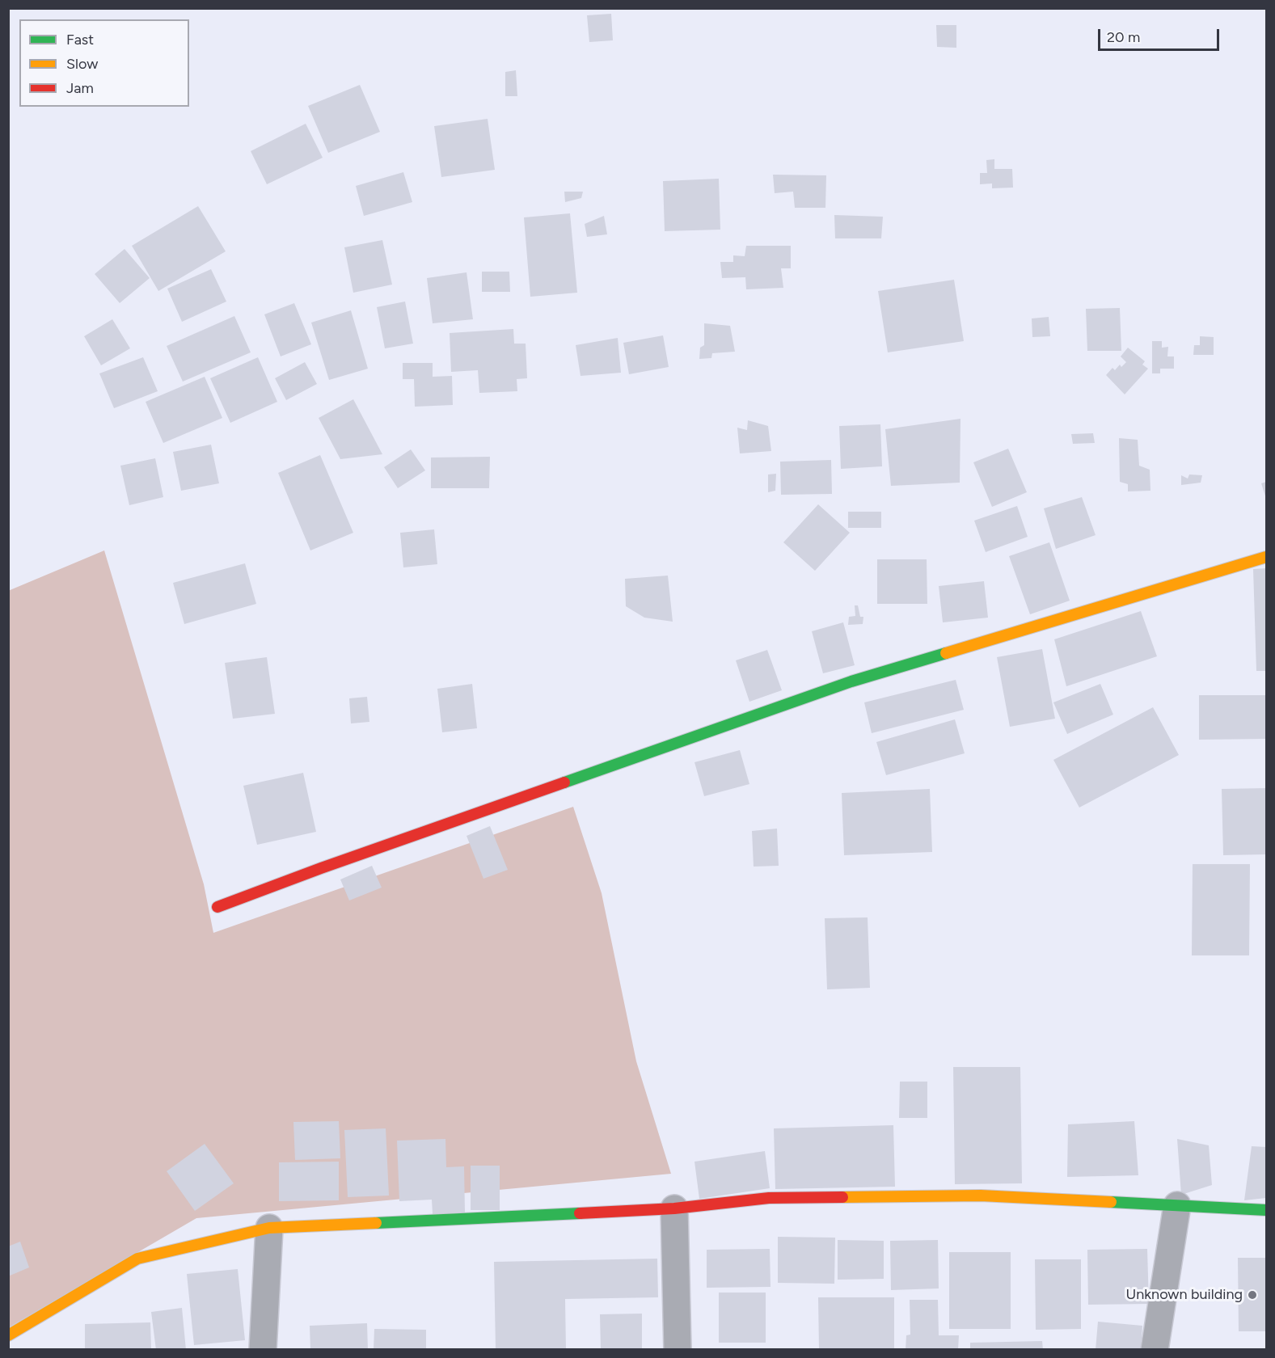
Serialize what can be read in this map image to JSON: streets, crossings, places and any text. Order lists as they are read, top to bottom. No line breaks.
{"places":["Unknown building"],"legend":["Fast","Slow","Jam"],"scale_bar":"20 m"}
